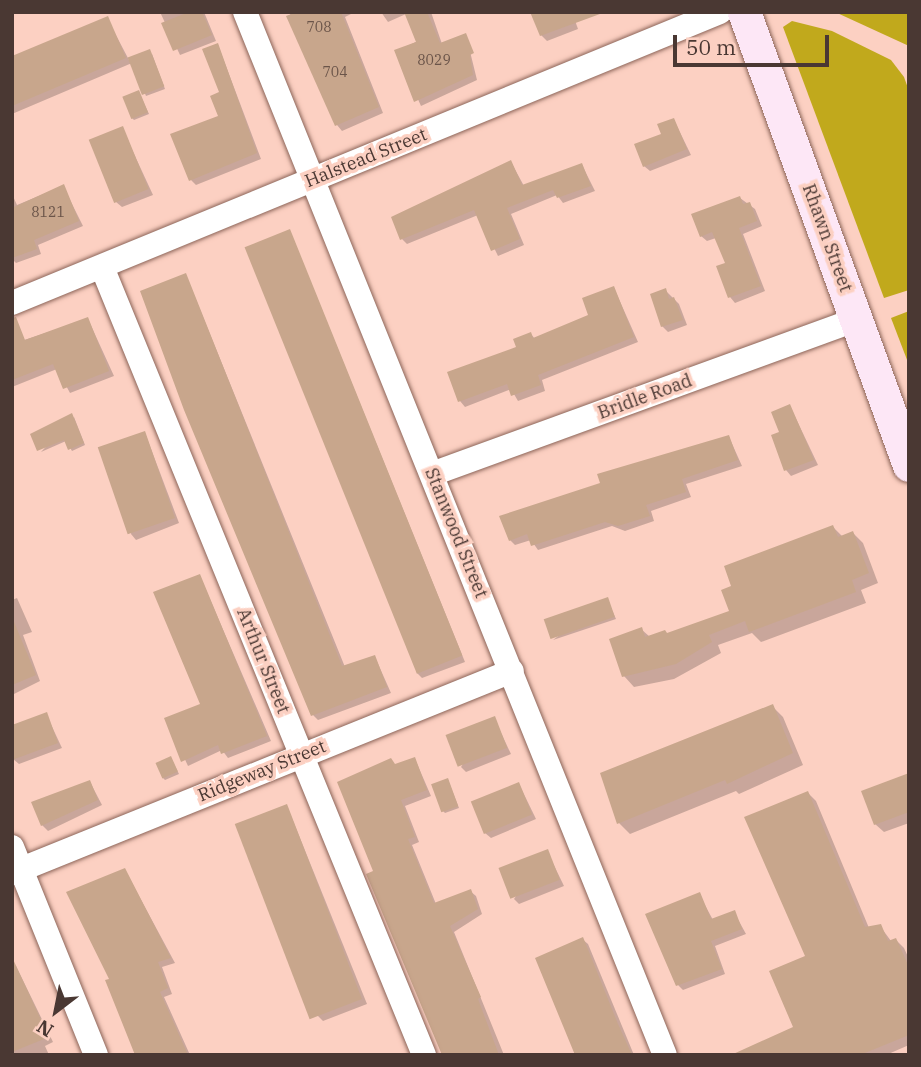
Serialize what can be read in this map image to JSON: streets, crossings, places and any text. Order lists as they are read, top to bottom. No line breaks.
{"streets":{"main road":["Rhawn Street"],"street":["Halstead Street","Bridle Road","Stanwood Street","Arthur Street","Ridgeway Street"]},"crossings":[["Halstead Street","Stanwood Street"],["Halstead Street","Arthur Street"],["Rhawn Street","Bridle Road"],["Bridle Road","Stanwood Street"],["Stanwood Street","Ridgeway Street"],["Arthur Street","Ridgeway Street"]],"house_numbers":["708","8029","704","8121"],"scale_bar":"50 m","north":"bottom left"}
